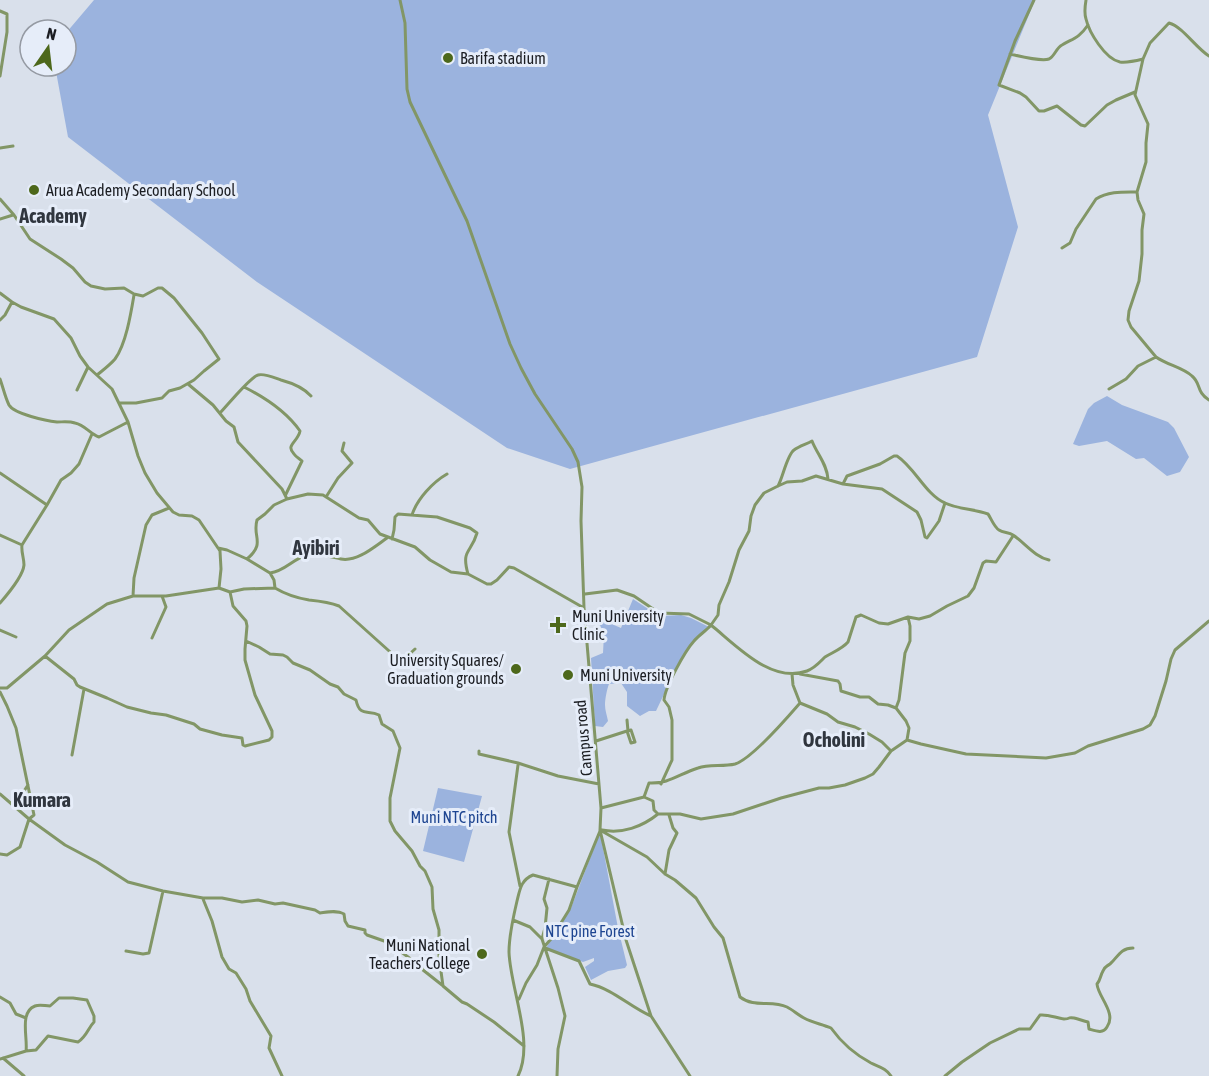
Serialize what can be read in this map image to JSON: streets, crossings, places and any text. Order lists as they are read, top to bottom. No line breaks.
{"streets":{"street":["Campus road"]},"districts":["Academy","Ayibiri","Ocholini","Kumara"],"parks":["Muni NTC pitch","NTC pine Forest"],"places":{"other":["Barifa stadium","Arua Academy Secondary School","University Squares/ Graduation grounds","Muni University","Muni National Teachers' College"],"health":["Muni University Clinic"]},"north":"top"}
